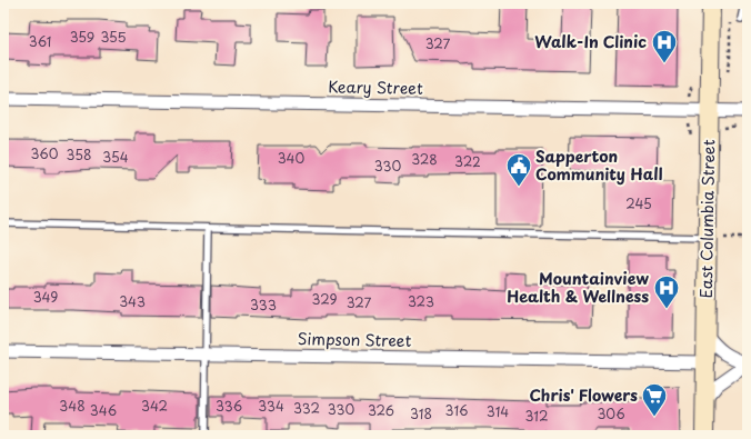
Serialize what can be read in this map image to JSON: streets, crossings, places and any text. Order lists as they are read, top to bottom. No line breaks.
{"streets":{"street":["Keary Street","East Columbia Street","Simpson Street"]},"crossings":[["Keary Street","East Columbia Street"],["East Columbia Street","Simpson Street"]],"places":{"hospital":["Walk-In Clinic","Mountainview Health & Wellness"],"public building":["Sapperton Community Hall"],"supermarket":["Chris' Flowers"]},"house_numbers":["359","355","361","327","360","358","354","340","328","322","330","245","349","329","343","323","327","333","348","342","336","334","332","330","346","326","316","314","318","306","312"]}
